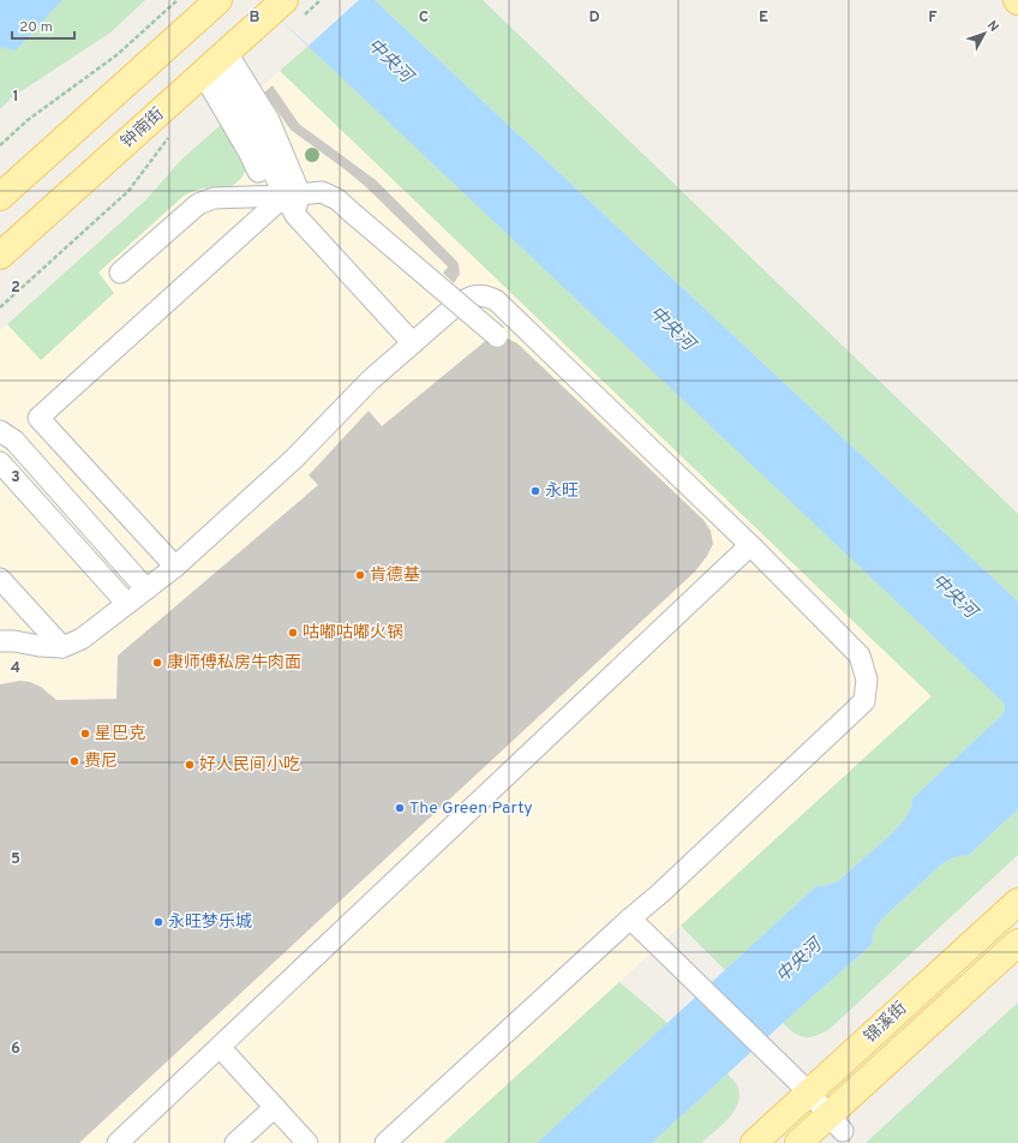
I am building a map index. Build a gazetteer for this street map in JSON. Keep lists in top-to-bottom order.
{
  "streets": {
    "main road": ["钟南街", "锦溪街"]
  },
  "water": ["中央河"],
  "places": [
    "永旺",
    "肯德基",
    "咕嘟咕嘟火锅",
    "康师傅私房牛肉面",
    "星巴克",
    "费尼",
    "好人民间小吃",
    "The Green Party",
    "永旺梦乐城"
  ],
  "scale_bar": "20 m",
  "north": "top right",
  "grid": {
    "columns": [
      "B",
      "C",
      "D",
      "E",
      "F"
    ],
    "rows": [
      "1",
      "2",
      "3",
      "4",
      "5",
      "6"
    ]
  }
}
